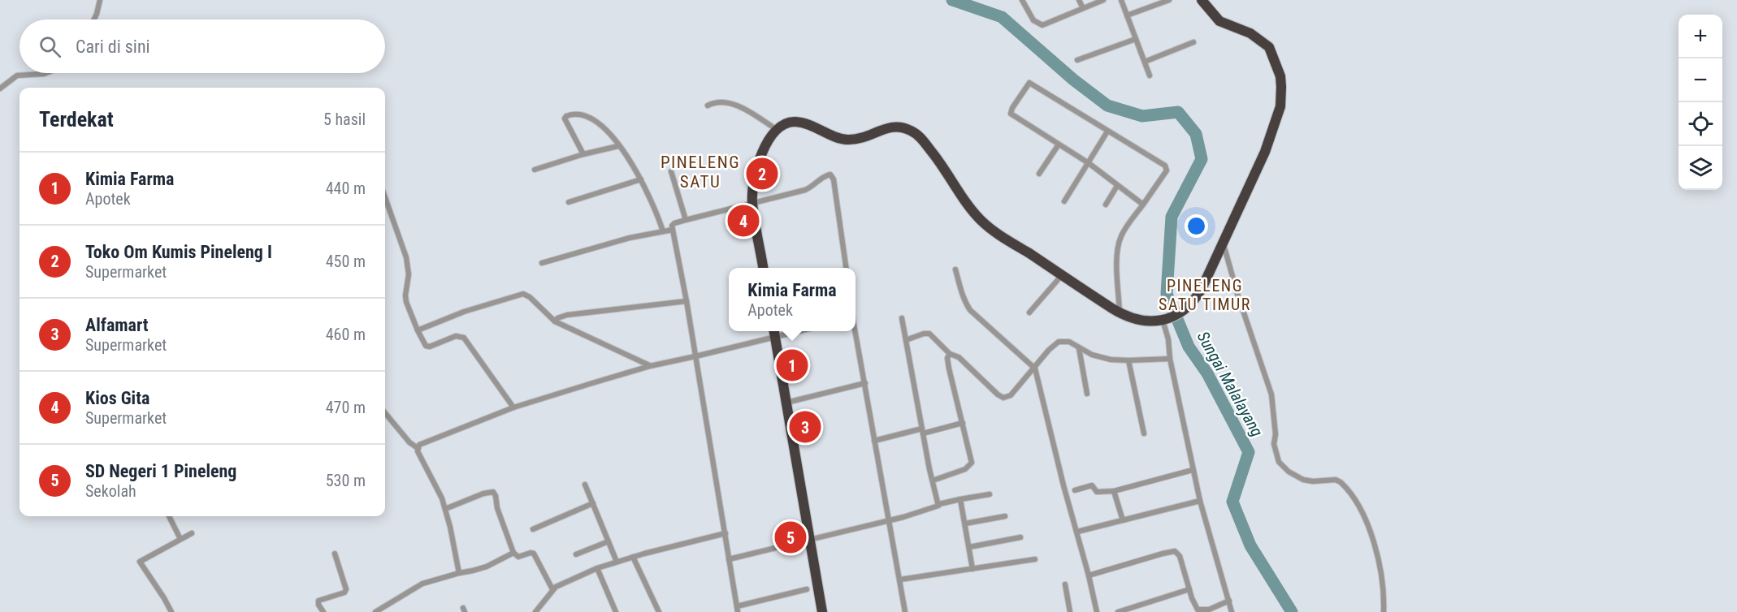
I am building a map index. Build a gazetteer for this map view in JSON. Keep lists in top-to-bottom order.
{
  "districts": ["PINELENG SATU", "PINELENG SATU TIMUR"],
  "water": ["Sungai Malalayang"],
  "page": {
    "map_buttons": ["+", "−"],
    "search": "Cari di sini",
    "heading": ["Terdekat", "5 hasil"],
    "list": [
      {
        "mark": "1",
        "name": "Kimia Farma",
        "note": "Apotek",
        "value": "440 m"
      },
      {
        "mark": "2",
        "name": "Toko Om Kumis Pineleng I",
        "note": "Supermarket",
        "value": "450 m"
      },
      {
        "mark": "3",
        "name": "Alfamart",
        "note": "Supermarket",
        "value": "460 m"
      },
      {
        "mark": "4",
        "name": "Kios Gita",
        "note": "Supermarket",
        "value": "470 m"
      },
      {
        "mark": "5",
        "name": "SD Negeri 1 Pineleng",
        "note": "Sekolah",
        "value": "530 m"
      }
    ],
    "pins": [
      "2",
      "4",
      "1",
      "3",
      "5"
    ],
    "popup": ["Kimia Farma", "Apotek"]
  }
}
